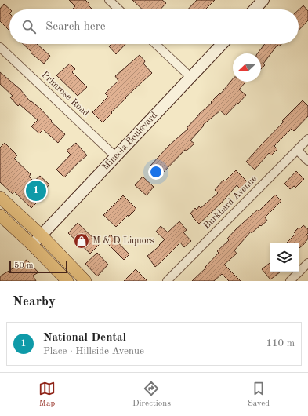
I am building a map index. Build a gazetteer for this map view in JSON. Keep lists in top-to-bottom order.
{
  "streets": {
    "main road": ["Mineola Boulevard"],
    "street": ["Primrose Road", "Burkhard Avenue"]
  },
  "crossings": [
    ["Primrose Road", "Mineola Boulevard"]
  ],
  "places": {
    "shop": ["M & D Liquors"]
  },
  "scale_bar": "50 m",
  "north": "bottom left",
  "page": {
    "search": "Search here",
    "pins": "1",
    "scale": "50 m",
    "heading": "Nearby",
    "list": [
      {
        "mark": "1",
        "name": "National Dental",
        "note": "Place · Hillside Avenue",
        "value": "110 m"
      }
    ],
    "nav": ["Map", "Directions", "Saved"]
  }
}
